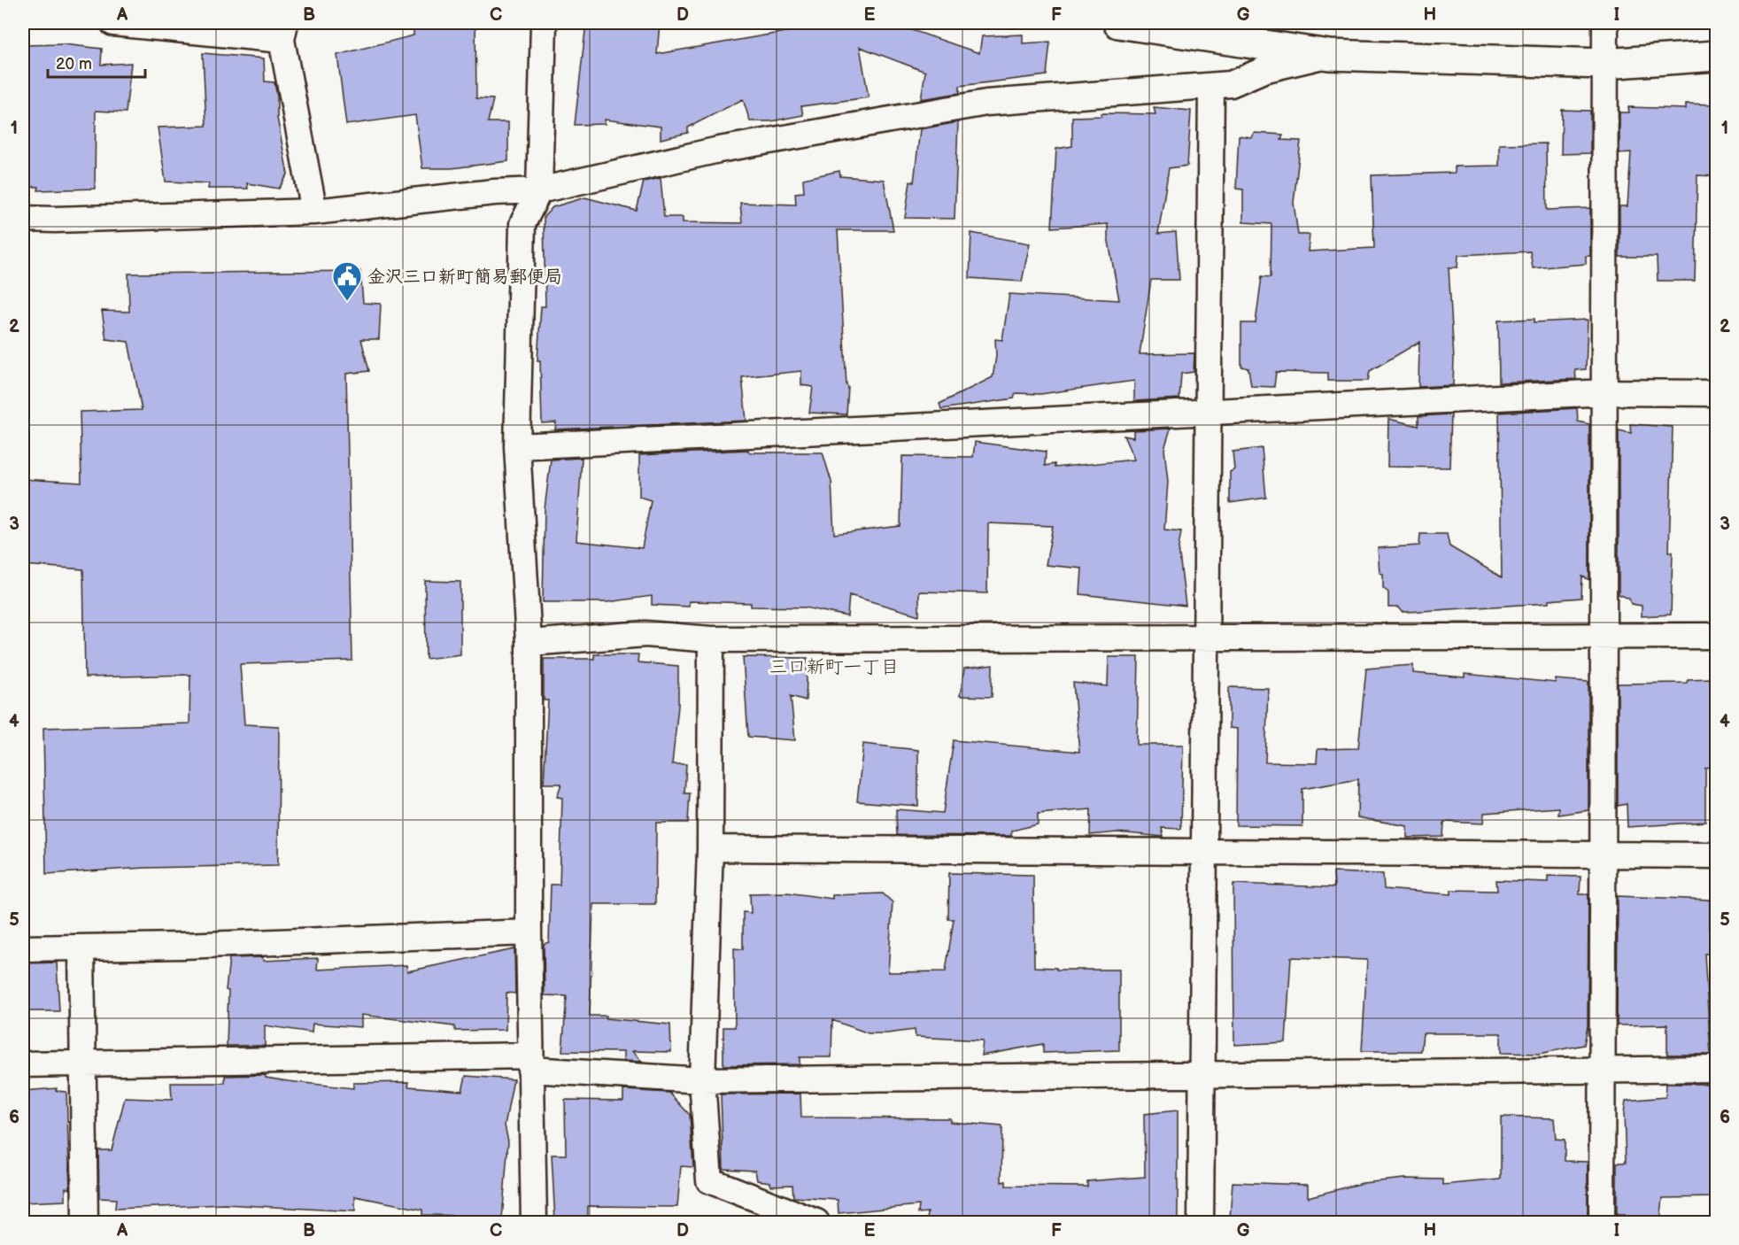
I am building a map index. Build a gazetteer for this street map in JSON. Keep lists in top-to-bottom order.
{
  "districts": ["三口新町一丁目"],
  "places": {
    "public building": ["金沢三口新町簡易郵便局"]
  },
  "scale_bar": "20 m",
  "grid": {
    "columns": [
      "A",
      "B",
      "C",
      "D",
      "E",
      "F",
      "G",
      "H",
      "I"
    ],
    "rows": [
      "1",
      "2",
      "3",
      "4",
      "5",
      "6"
    ]
  }
}
